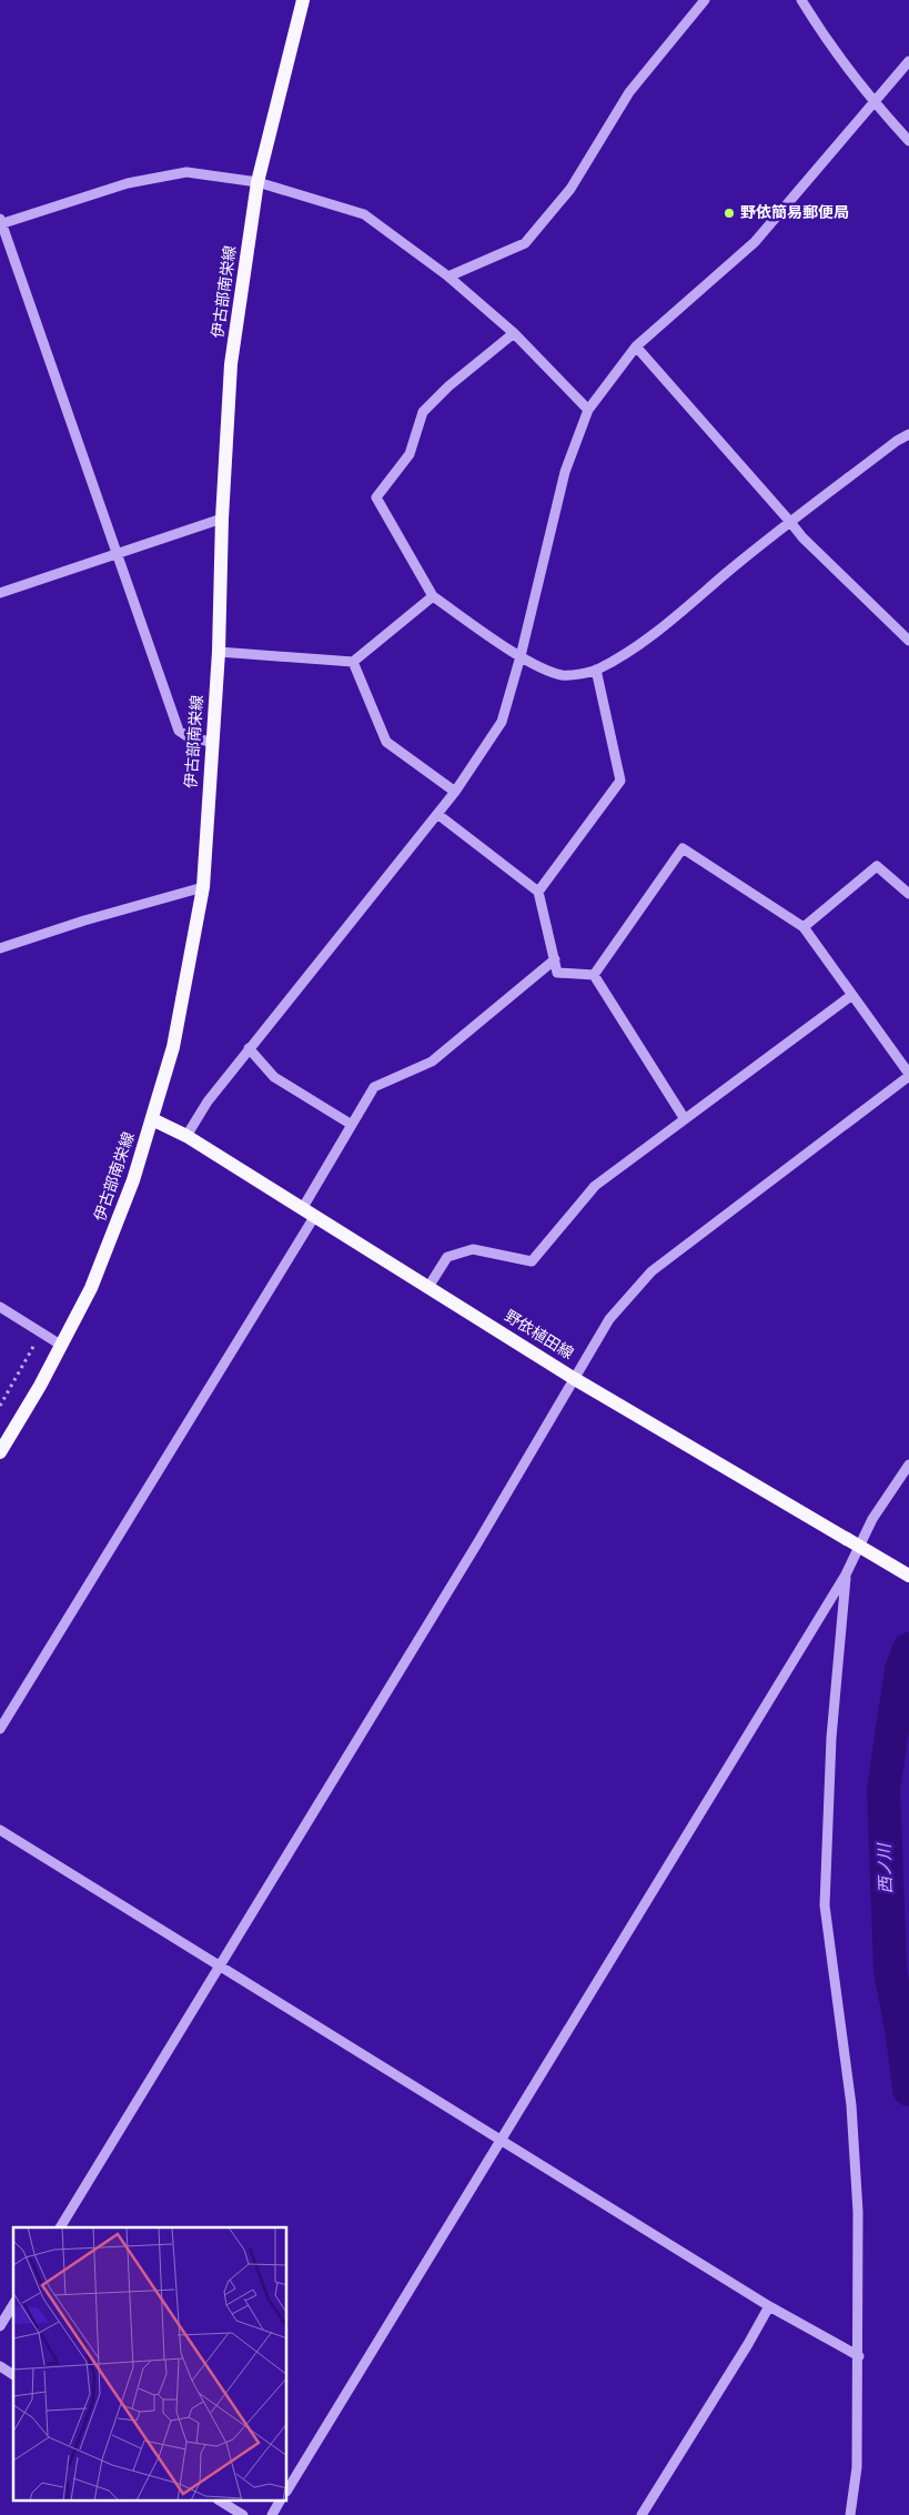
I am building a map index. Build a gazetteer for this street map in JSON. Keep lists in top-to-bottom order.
{
  "streets": {
    "main road": ["伊古部南栄線", "野依植田線"]
  },
  "crossings": [
    ["伊古部南栄線", "野依植田線"]
  ],
  "water": ["西ノ川"],
  "places": ["野依簡易郵便局"]
}
